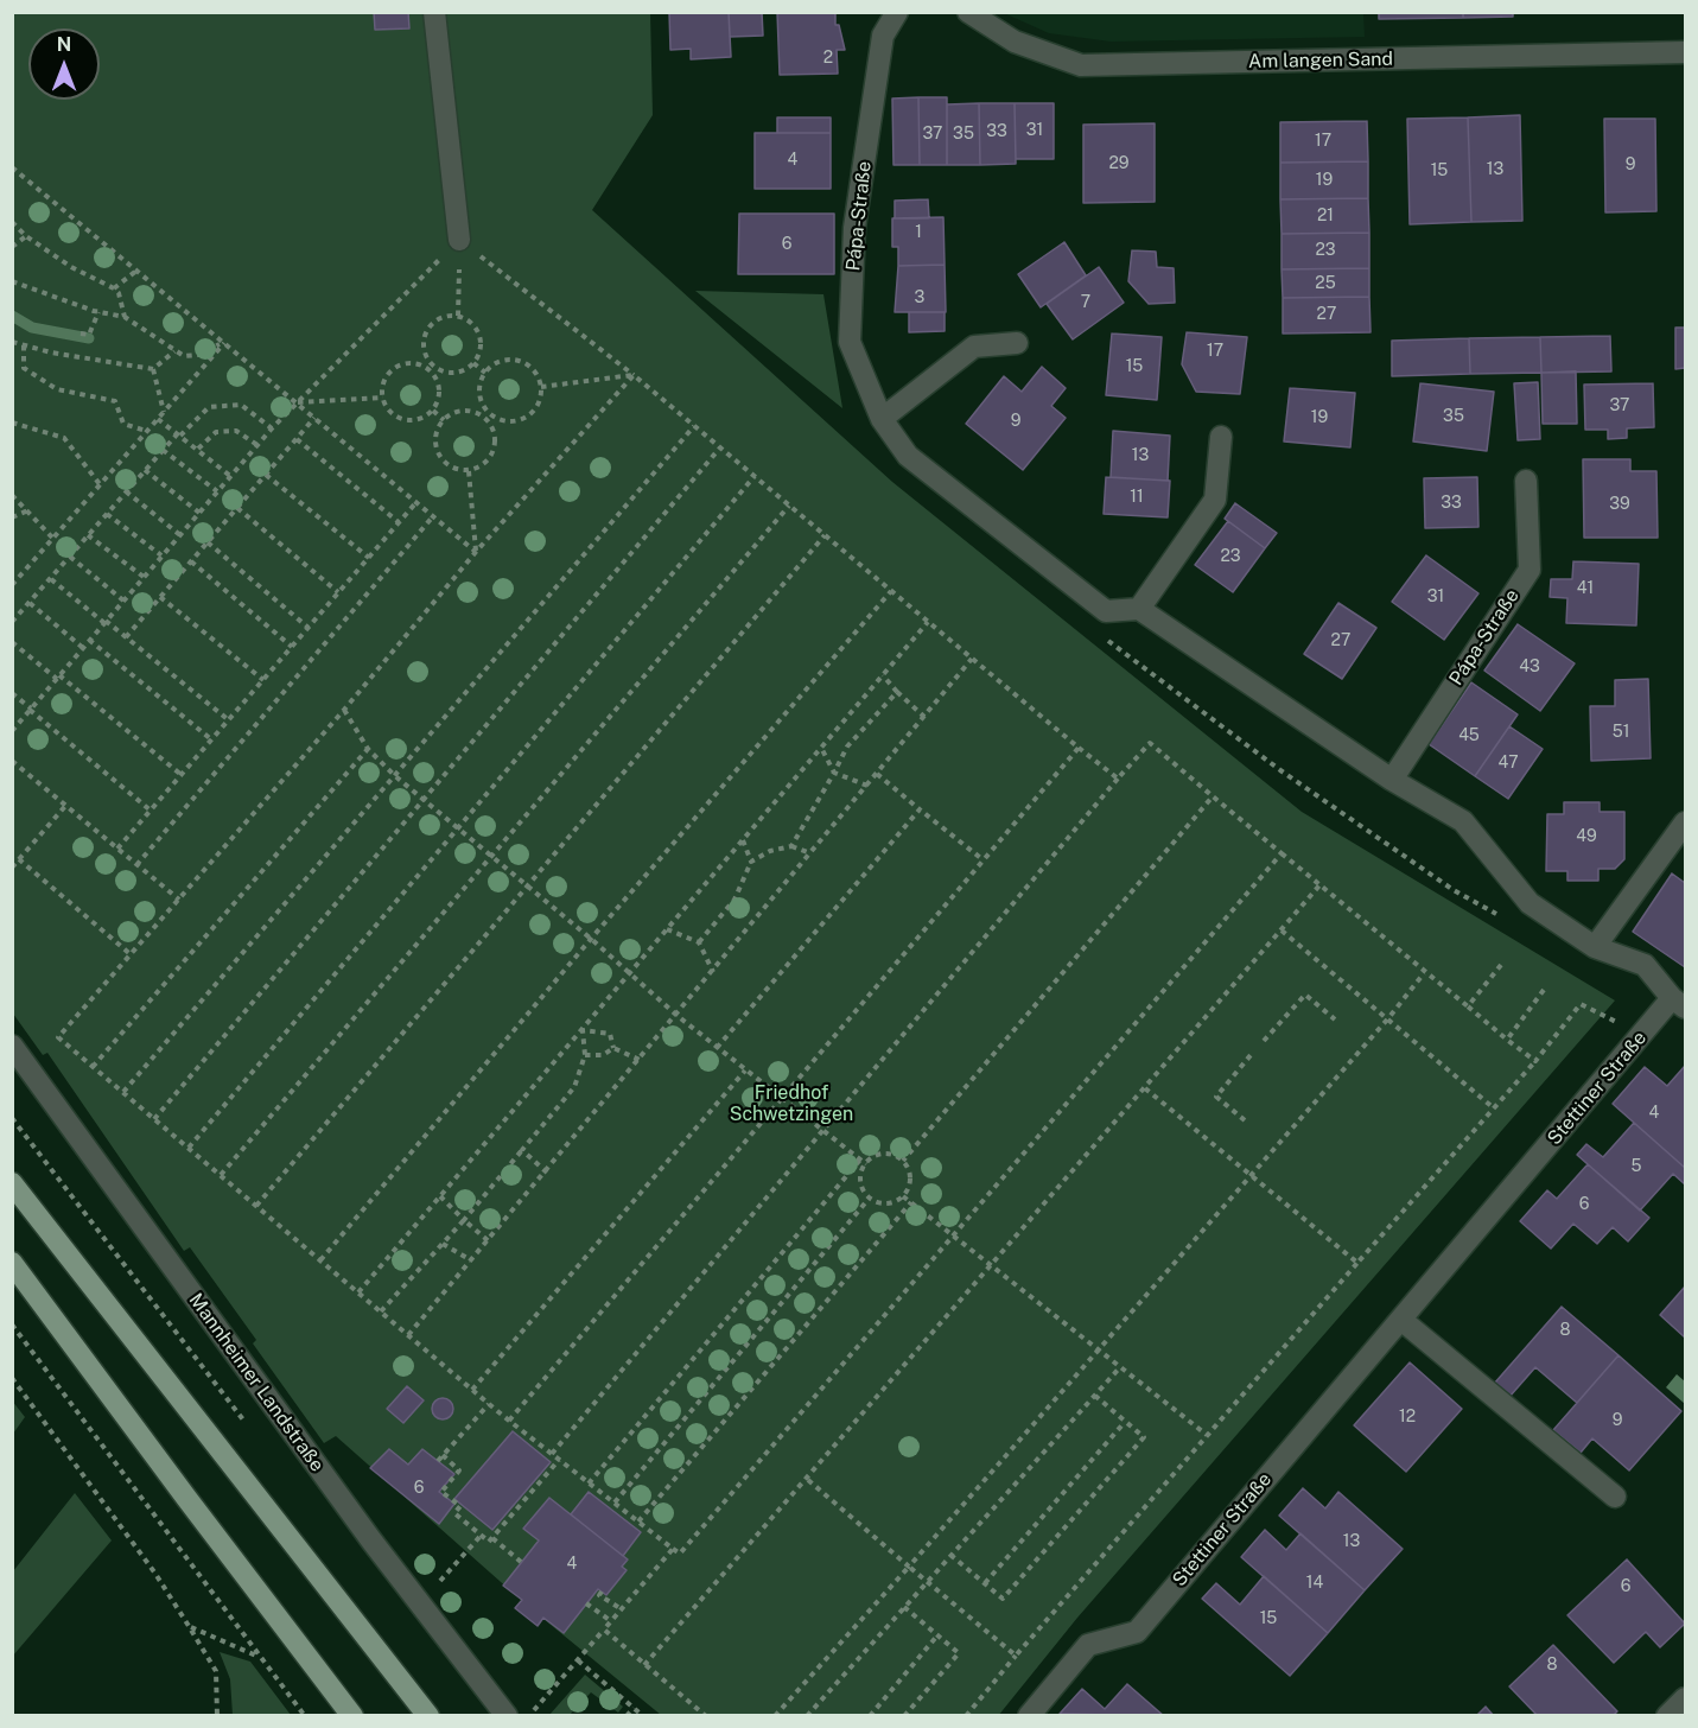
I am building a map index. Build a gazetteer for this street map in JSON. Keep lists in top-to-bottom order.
{
  "streets": {
    "street": [
      "Am langen Sand",
      "Pápa-Straße",
      "Stettiner Straße",
      "Mannheimer Landstraße"
    ]
  },
  "parks": ["Friedhof Schwetzingen"],
  "house_numbers": [
    "2",
    "31",
    "33",
    "37",
    "35",
    "17",
    "4",
    "29",
    "9",
    "13",
    "15",
    "19",
    "21",
    "1",
    "6",
    "23",
    "25",
    "3",
    "7",
    "27",
    "17",
    "15",
    "37",
    "35",
    "19",
    "9",
    "13",
    "11",
    "33",
    "39",
    "23",
    "41",
    "31",
    "27",
    "43",
    "51",
    "45",
    "47",
    "49",
    "4",
    "5",
    "6",
    "8",
    "12",
    "9",
    "6",
    "13",
    "4",
    "14",
    "6",
    "15",
    "8"
  ],
  "north": "top"
}
